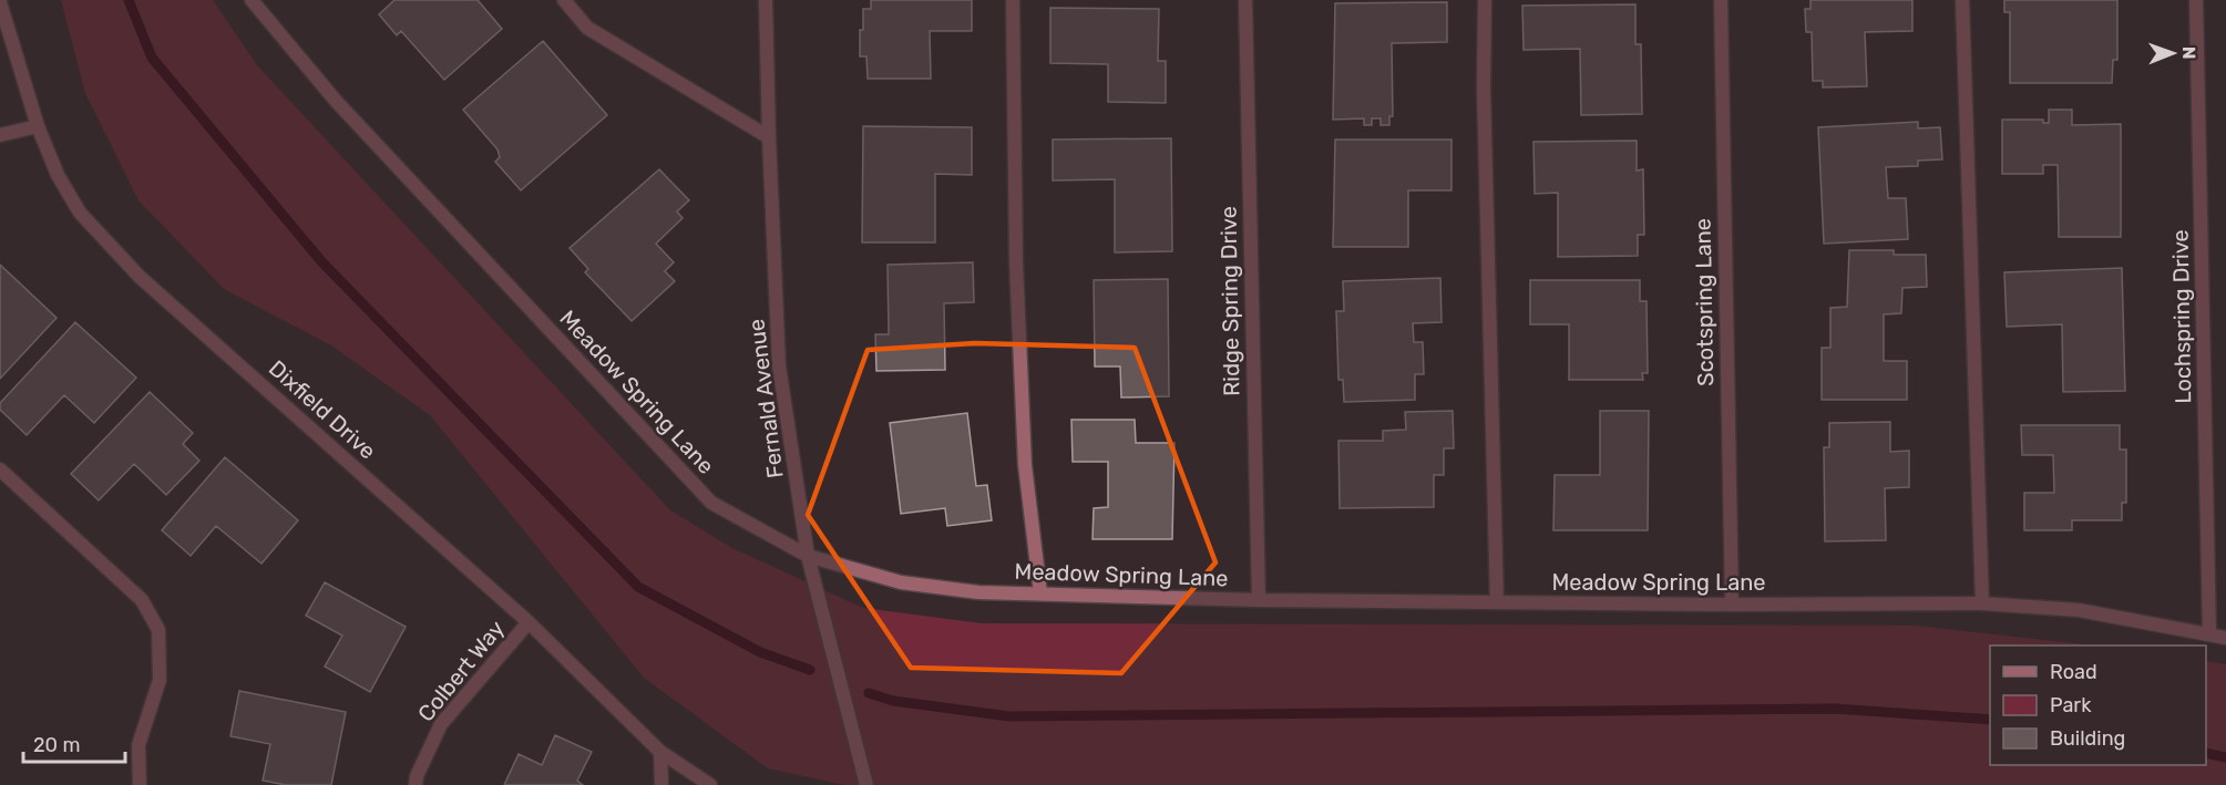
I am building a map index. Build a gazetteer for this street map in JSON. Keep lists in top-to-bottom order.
{
  "streets": {
    "street": [
      "Ridge Spring Drive",
      "Scotspring Lane",
      "Lochspring Drive",
      "Meadow Spring Lane",
      "Fernald Avenue",
      "Dixfield Drive",
      "Colbert Way"
    ]
  },
  "crossings": [
    ["Ridge Spring Drive", "Meadow Spring Lane"],
    ["Scotspring Lane", "Meadow Spring Lane"],
    ["Lochspring Drive", "Meadow Spring Lane"],
    ["Meadow Spring Lane", "Fernald Avenue"],
    ["Dixfield Drive", "Colbert Way"]
  ],
  "legend": ["Road", "Park", "Building"],
  "scale_bar": "20 m",
  "north": "right"
}
